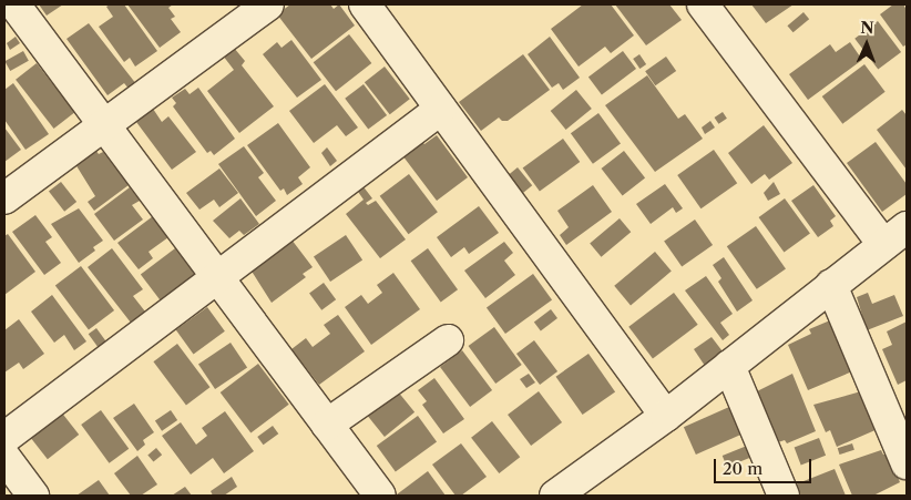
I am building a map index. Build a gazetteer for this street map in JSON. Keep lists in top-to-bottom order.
{
  "scale_bar": "20 m",
  "north": "top"
}
